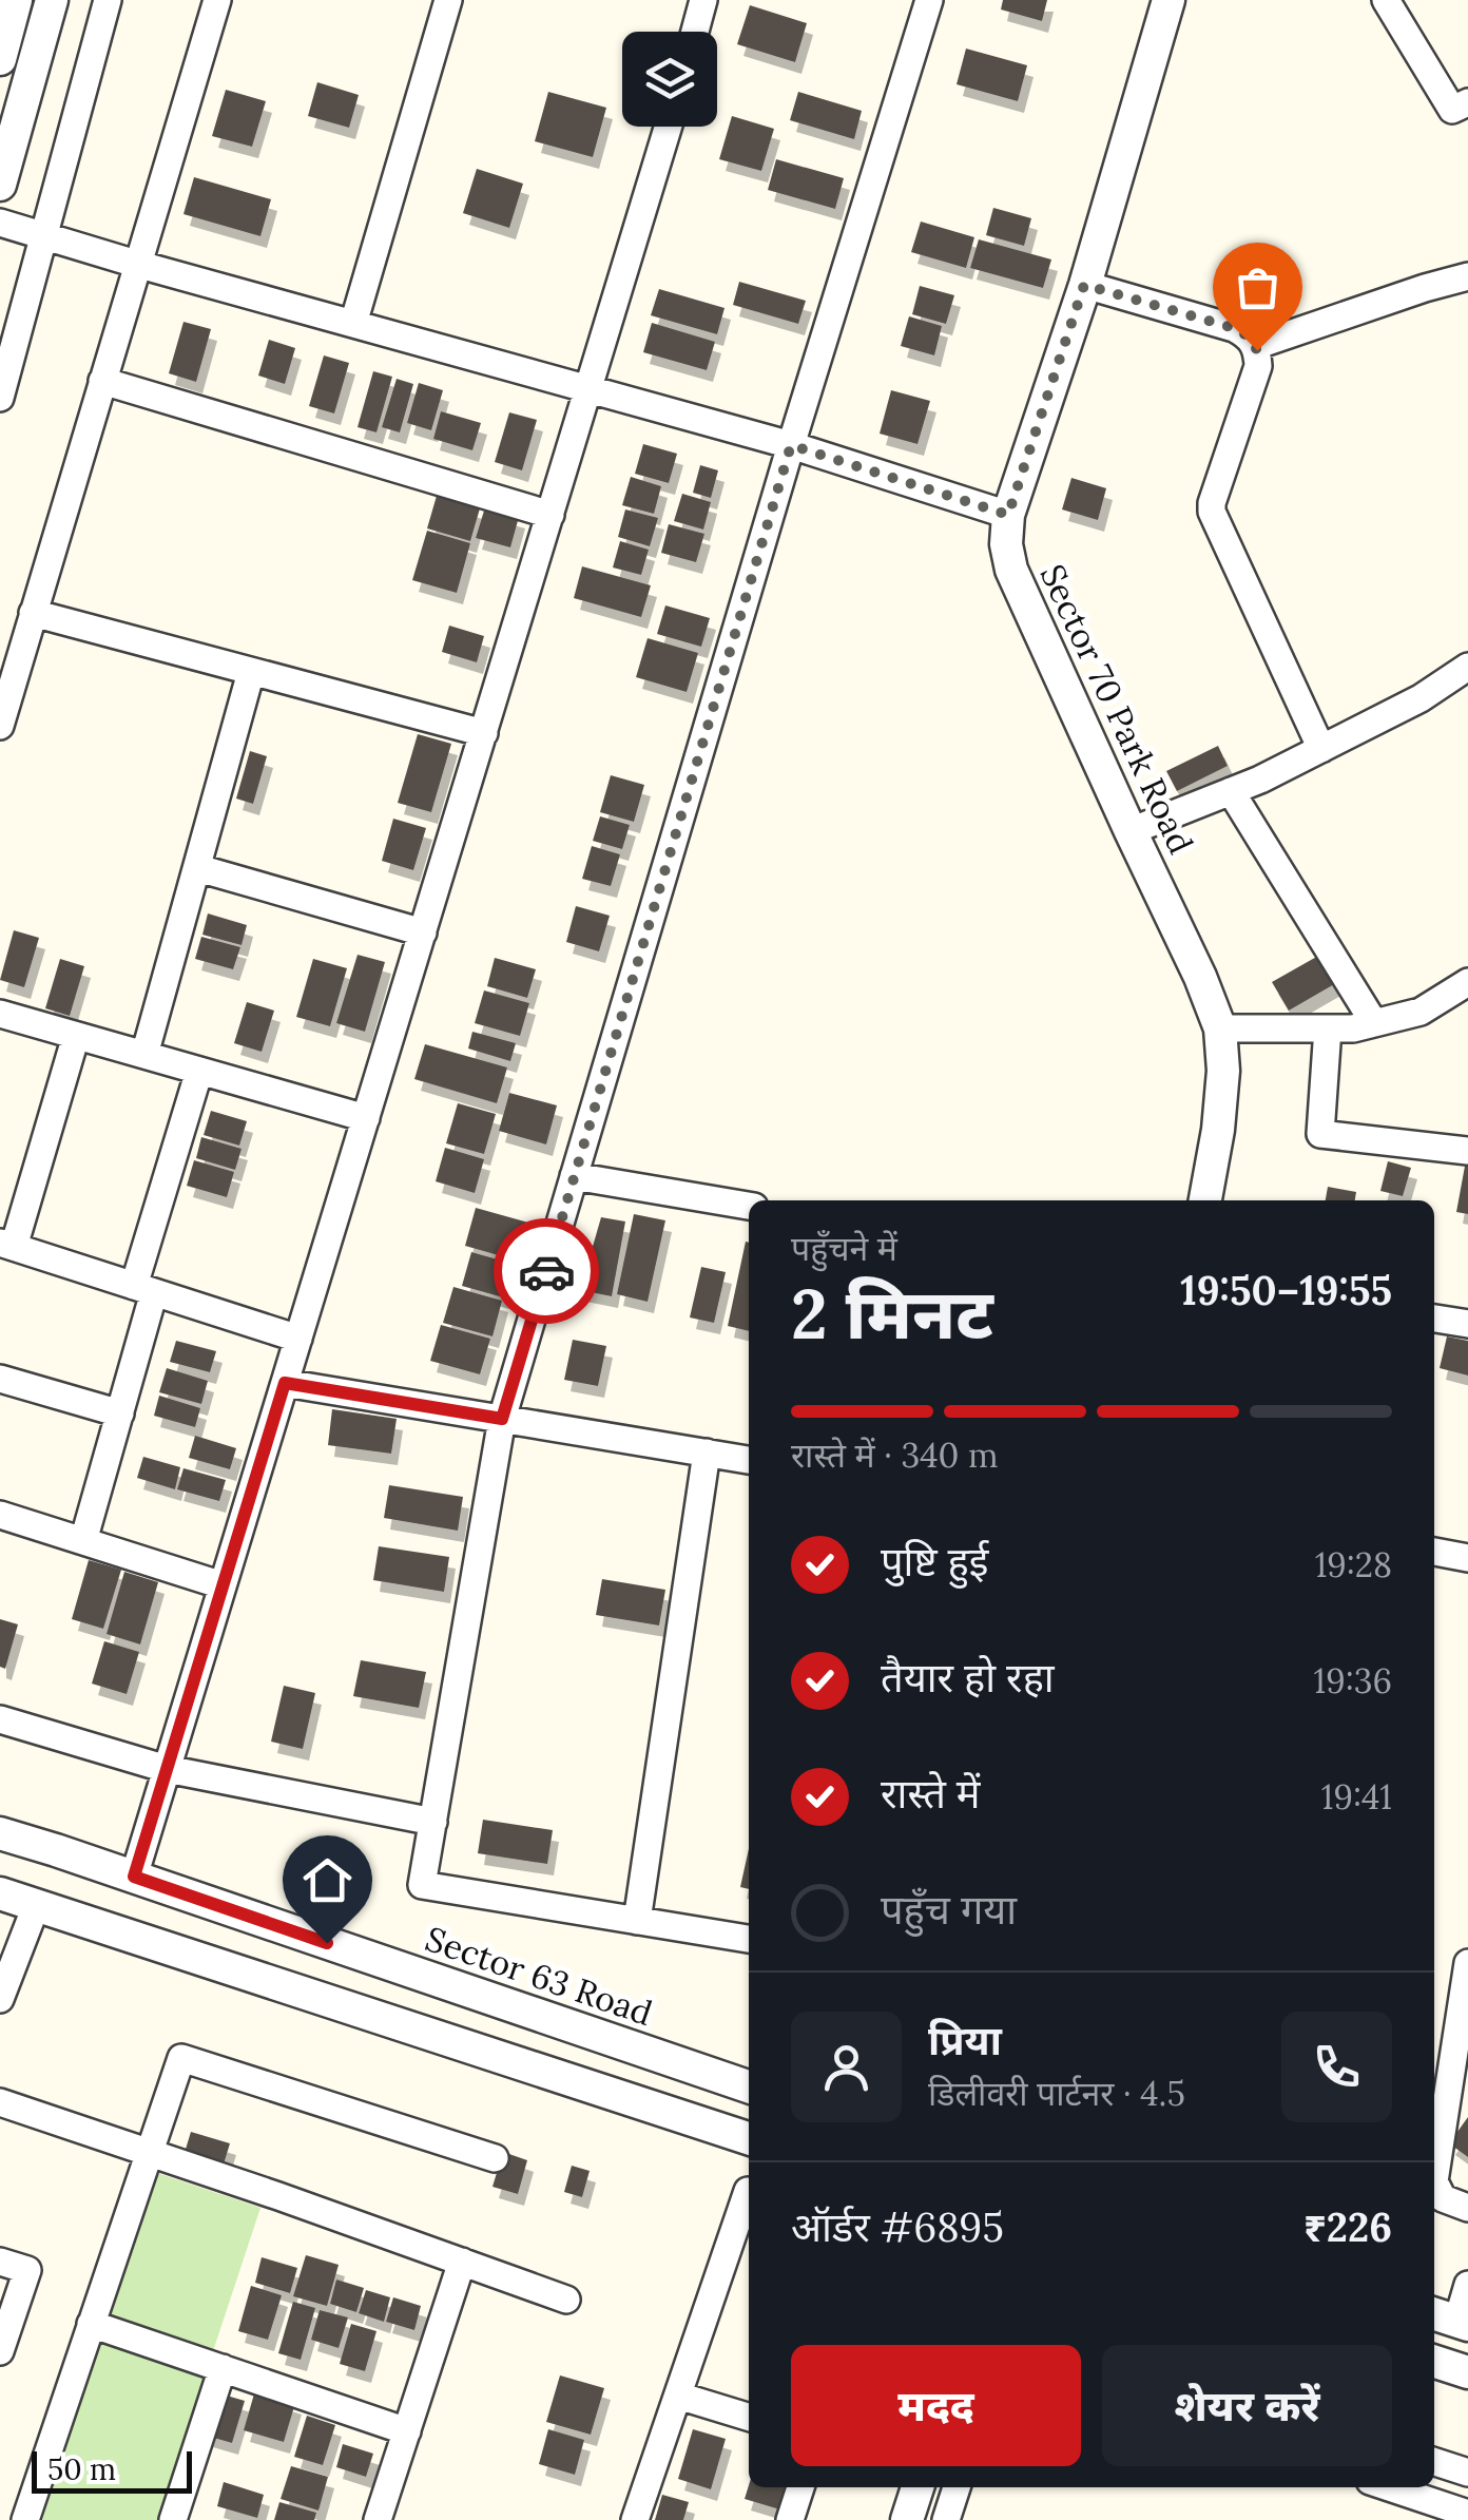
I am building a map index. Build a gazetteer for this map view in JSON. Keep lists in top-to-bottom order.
{
  "streets": {
    "street": ["Sector 70 Park Road", "Sector 63 Road"]
  },
  "scale_bar": "50 m",
  "page": {
    "heading": ["2 मिनट", "पहुँचने में", "19:50–19:55"],
    "panel": [
      "प्रिया",
      "डिलीवरी पार्टनर · 4.5",
      "ऑर्डर #6895",
      "₹226"
    ],
    "bar": "रास्ते में · 340 m",
    "list": [
      ["पुष्टि हुई", "19:28"],
      ["तैयार हो रहा", "19:36"],
      ["रास्ते में", "19:41"],
      "पहुँच गया"
    ],
    "buttons": ["मदद", "शेयर करें"],
    "scale": "50 m"
  }
}
